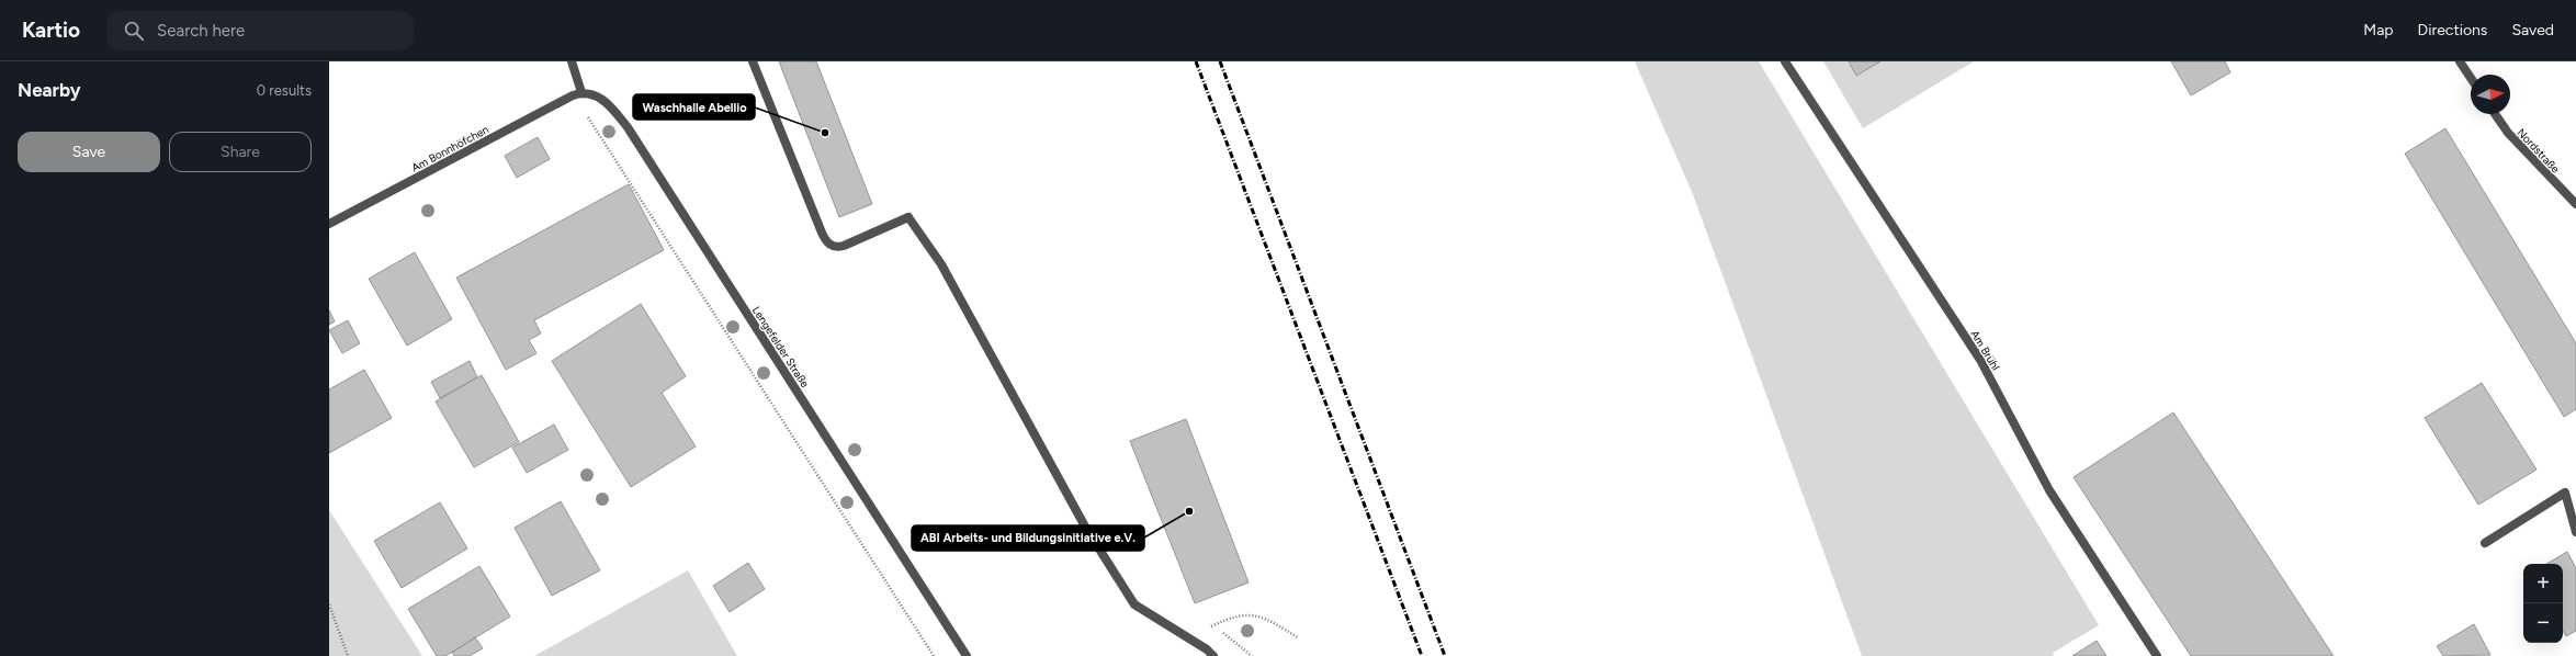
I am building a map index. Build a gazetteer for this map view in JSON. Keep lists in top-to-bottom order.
{
  "streets": {
    "street": [
      "Am Bonnhöfchen",
      "Nordstraße",
      "Lengefelder Straße",
      "Am Brühl"
    ]
  },
  "crossings": [
    ["Am Bonnhöfchen", "Lengefelder Straße"]
  ],
  "places": ["Waschhalle Abellio", "ABI Arbeits- und Bildungsinitiative e.V."],
  "north": "right",
  "page": {
    "header": "Kartio",
    "search": "Search here",
    "nav": ["Map", "Directions", "Saved"],
    "heading": ["Nearby", "0 results"],
    "buttons": ["Save", "Share"],
    "map_buttons": ["+", "−"]
  }
}
